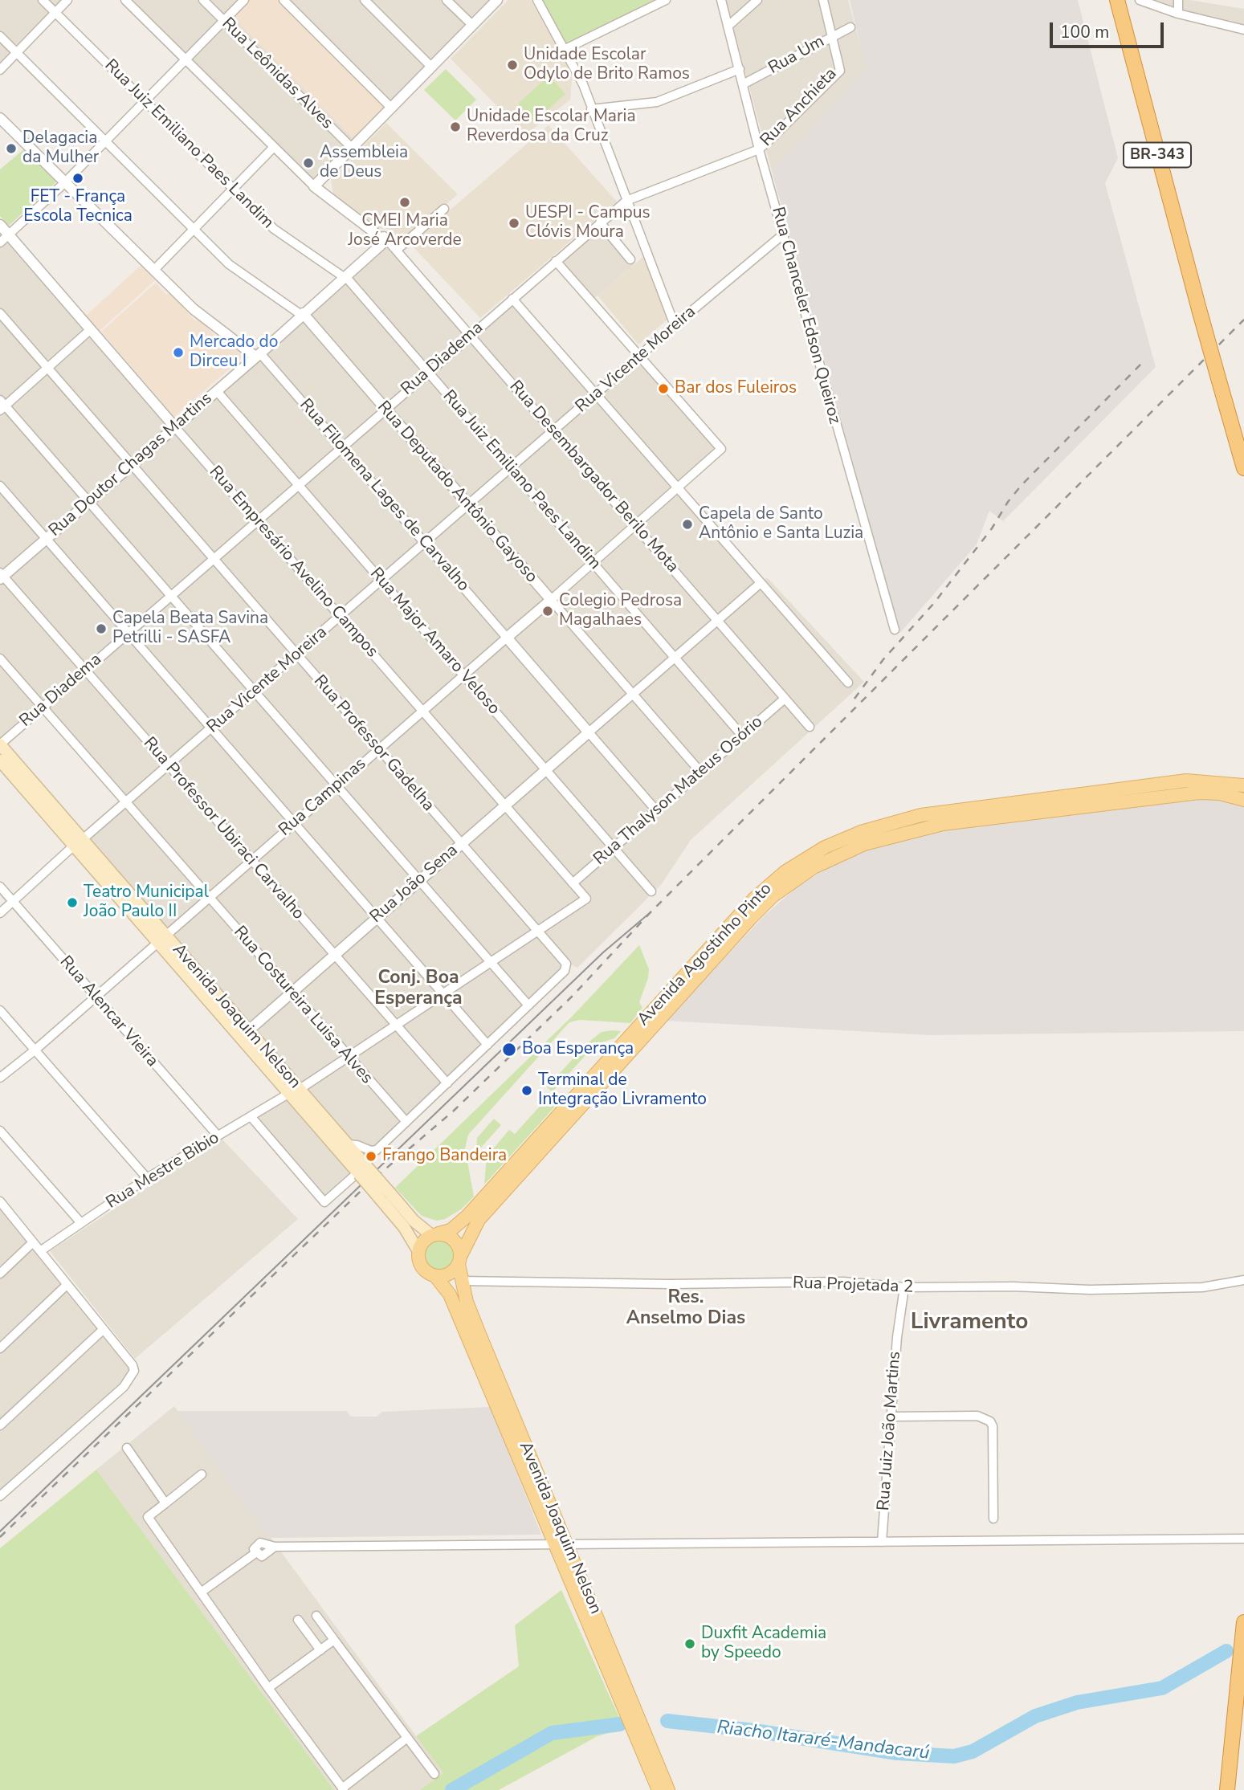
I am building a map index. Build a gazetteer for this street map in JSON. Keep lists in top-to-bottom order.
{
  "streets": {
    "highway": ["BR-343"],
    "main road": ["Avenida Agostinho Pinto", "Avenida Joaquim Nelson"],
    "street": [
      "Rua Um",
      "Rua Leônidas Alves",
      "Rua Anchieta",
      "Rua Juiz Emiliano Paes Landim",
      "Rua Chanceler Edson Queiroz",
      "Rua Diadema",
      "Rua Vicente Moreira",
      "Rua Doutor Chagas Martins",
      "Rua Desembargador Berilo Mota",
      "Rua Deputado Antônio Gayoso",
      "Rua Filomena Lages de Carvalho",
      "Rua Empresário Avelino Campos",
      "Rua Major Amaro Veloso",
      "Rua Professor Gadelha",
      "Rua Thalyson Mateus Osório",
      "Rua Campinas",
      "Rua Professor Ubiraci Carvalho",
      "Rua João Sena",
      "Rua Costureira Luisa Alves",
      "Rua Alencar Vieira",
      "Rua Mestre Bibio",
      "Rua Projetada 2",
      "Rua Juiz João Martins"
    ]
  },
  "crossings": [
    ["Rua Um", "Rua Anchieta"],
    ["Rua Um", "Rua Chanceler Edson Queiroz"],
    ["Rua Anchieta", "Rua Chanceler Edson Queiroz"],
    ["Rua Anchieta", "Rua Diadema"],
    ["Rua Juiz Emiliano Paes Landim", "Rua Diadema"],
    ["Rua Juiz Emiliano Paes Landim", "Rua Vicente Moreira"],
    ["Rua Juiz Emiliano Paes Landim", "Rua Doutor Chagas Martins"],
    ["Rua Juiz Emiliano Paes Landim", "Rua Thalyson Mateus Osório"],
    ["Rua Chanceler Edson Queiroz", "Rua Diadema"],
    ["Rua Chanceler Edson Queiroz", "Rua Vicente Moreira"],
    ["Rua Diadema", "Rua Desembargador Berilo Mota"],
    ["Rua Diadema", "Rua Deputado Antônio Gayoso"],
    ["Rua Diadema", "Rua Filomena Lages de Carvalho"],
    ["Rua Diadema", "Rua Empresário Avelino Campos"],
    ["Rua Diadema", "Rua Major Amaro Veloso"],
    ["Rua Diadema", "Rua Professor Gadelha"],
    ["Rua Diadema", "Rua Professor Ubiraci Carvalho"],
    ["Rua Diadema", "Rua Costureira Luisa Alves"],
    ["Rua Diadema", "Avenida Joaquim Nelson"],
    ["Rua Vicente Moreira", "Rua Desembargador Berilo Mota"],
    ["Rua Vicente Moreira", "Rua Deputado Antônio Gayoso"],
    ["Rua Vicente Moreira", "Rua Filomena Lages de Carvalho"],
    ["Rua Vicente Moreira", "Rua Empresário Avelino Campos"],
    ["Rua Vicente Moreira", "Rua Major Amaro Veloso"],
    ["Rua Vicente Moreira", "Rua Professor Gadelha"],
    ["Rua Vicente Moreira", "Rua Professor Ubiraci Carvalho"],
    ["Rua Vicente Moreira", "Rua Costureira Luisa Alves"],
    ["Rua Vicente Moreira", "Rua Alencar Vieira"],
    ["Rua Vicente Moreira", "Avenida Joaquim Nelson"],
    ["Rua Doutor Chagas Martins", "Rua Desembargador Berilo Mota"],
    ["Rua Doutor Chagas Martins", "Rua Deputado Antônio Gayoso"],
    ["Rua Doutor Chagas Martins", "Rua Filomena Lages de Carvalho"],
    ["Rua Doutor Chagas Martins", "Rua Empresário Avelino Campos"],
    ["Rua Doutor Chagas Martins", "Rua Major Amaro Veloso"],
    ["Rua Doutor Chagas Martins", "Rua Professor Gadelha"],
    ["Rua Doutor Chagas Martins", "Rua Professor Ubiraci Carvalho"],
    ["Rua Desembargador Berilo Mota", "Rua Thalyson Mateus Osório"],
    ["Rua Deputado Antônio Gayoso", "Rua Thalyson Mateus Osório"],
    ["Rua Filomena Lages de Carvalho", "Rua Campinas"],
    ["Rua Empresário Avelino Campos", "Rua Thalyson Mateus Osório"],
    ["Rua Empresário Avelino Campos", "Rua Campinas"],
    ["Rua Empresário Avelino Campos", "Rua João Sena"],
    ["Rua Empresário Avelino Campos", "Rua Mestre Bibio"],
    ["Rua Major Amaro Veloso", "Rua Thalyson Mateus Osório"],
    ["Rua Major Amaro Veloso", "Rua Campinas"],
    ["Rua Major Amaro Veloso", "Rua João Sena"],
    ["Rua Professor Gadelha", "Rua Campinas"],
    ["Rua Professor Gadelha", "Rua João Sena"],
    ["Rua Professor Gadelha", "Rua Mestre Bibio"],
    ["Rua Campinas", "Rua Professor Ubiraci Carvalho"],
    ["Rua Campinas", "Rua Costureira Luisa Alves"],
    ["Rua Campinas", "Rua Alencar Vieira"],
    ["Rua Campinas", "Avenida Joaquim Nelson"],
    ["Rua Professor Ubiraci Carvalho", "Rua João Sena"],
    ["Rua Professor Ubiraci Carvalho", "Rua Mestre Bibio"],
    ["Rua João Sena", "Rua Costureira Luisa Alves"],
    ["Rua João Sena", "Avenida Joaquim Nelson"],
    ["Avenida Agostinho Pinto", "Avenida Joaquim Nelson"],
    ["Rua Costureira Luisa Alves", "Rua Mestre Bibio"],
    ["Rua Alencar Vieira", "Rua Mestre Bibio"],
    ["Avenida Joaquim Nelson", "Rua Mestre Bibio"],
    ["Avenida Joaquim Nelson", "Rua Projetada 2"],
    ["Rua Projetada 2", "Rua Juiz João Martins"]
  ],
  "districts": ["Conj. Boa Esperança", "Res. Anselmo Dias", "Livramento"],
  "water": ["Riacho Itararé-Mandacarú"],
  "places": [
    "Unidade Escolar Odylo de Brito Ramos",
    "Unidade Escolar Maria Reverdosa da Cruz",
    "Delagacia da Mulher",
    "Assembleia de Deus",
    "FET - França Escola Tecnica",
    "CMEI Maria José Arcoverde",
    "UESPI - Campus Clóvis Moura",
    "Mercado do Dirceu I",
    "Bar dos Fuleiros",
    "Capela de Santo Antônio e Santa Luzia",
    "Colegio Pedrosa Magalhaes",
    "Capela Beata Savina Petrilli - SASFA",
    "Teatro Municipal João Paulo II",
    "Boa Esperança",
    "Terminal de Integração Livramento",
    "Frango Bandeira",
    "Duxfit Academia by Speedo"
  ],
  "scale_bar": "100 m"
}
